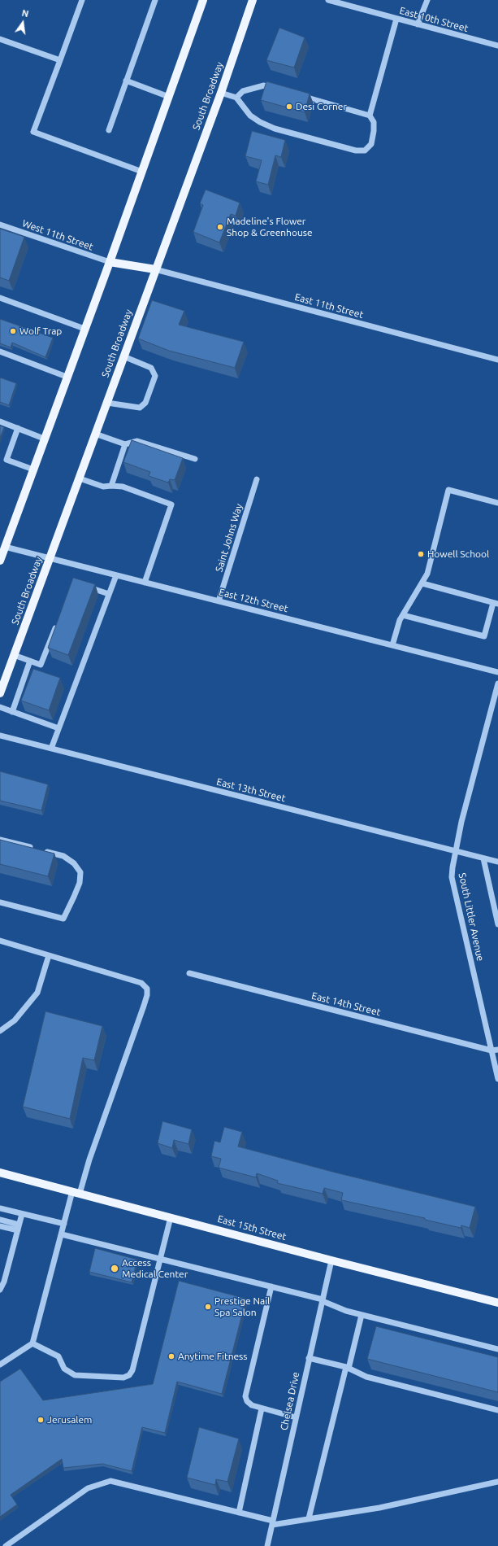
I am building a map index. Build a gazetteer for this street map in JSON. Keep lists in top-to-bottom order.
{
  "streets": {
    "main road": ["South Broadway", "East 15th Street"],
    "street": [
      "East 10th Street",
      "West 11th Street",
      "East 11th Street",
      "Saint Johns Way",
      "East 12th Street",
      "East 13th Street",
      "South Littler Avenue",
      "East 14th Street",
      "Chelsea Drive"
    ]
  },
  "crossings": [
    ["South Broadway", "East 11th Street"],
    ["South Broadway", "East 12th Street"],
    ["Saint Johns Way", "East 12th Street"],
    ["East 13th Street", "South Littler Avenue"],
    ["South Littler Avenue", "East 14th Street"],
    ["East 15th Street", "Chelsea Drive"]
  ],
  "places": [
    "Desi Corner",
    "Madeline's Flower Shop & Greenhouse",
    "Wolf Trap",
    "Howell School",
    "Access Medical Center",
    "Prestige Nail Spa Salon",
    "Anytime Fitness",
    "Jerusalem"
  ],
  "north": "top"
}
